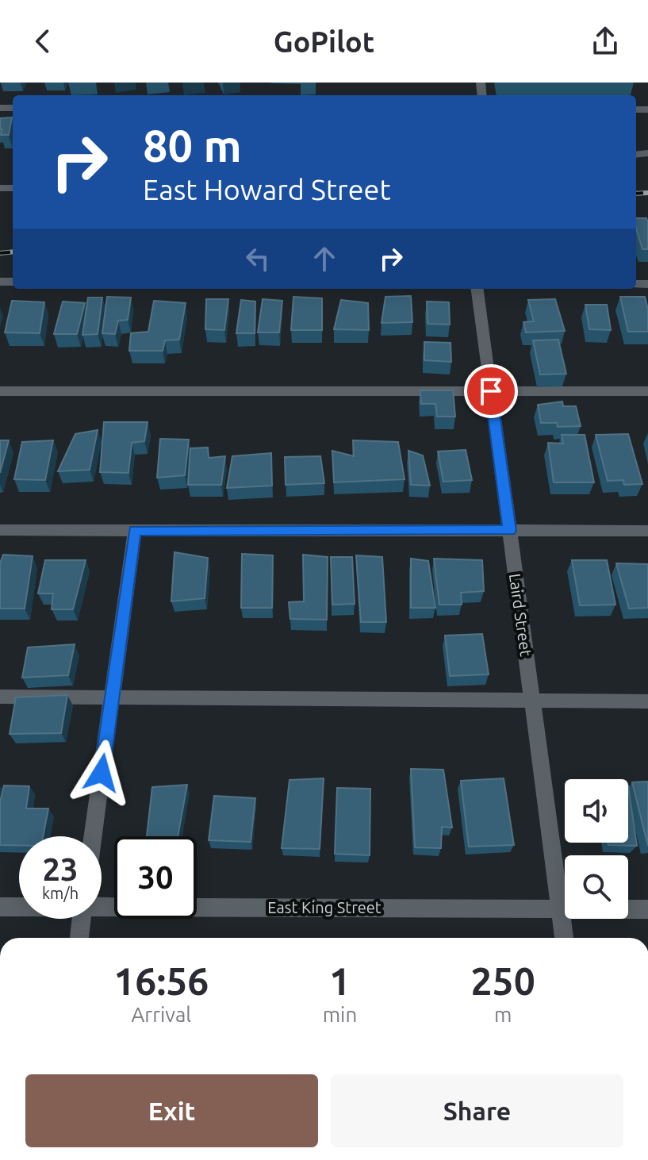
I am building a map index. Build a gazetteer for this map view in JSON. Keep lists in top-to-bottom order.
{
  "streets": {
    "street": ["Laird Street", "East King Street"]
  },
  "crossings": [
    ["Laird Street", "East King Street"]
  ],
  "page": {
    "header": "GoPilot",
    "turn": ["80 m", "East Howard Street"],
    "speed": "23 km/h",
    "limit": "30",
    "eta": [
      "16:56",
      "Arrival",
      "1",
      "min",
      "250",
      "m"
    ],
    "buttons": ["Exit", "Share"]
  }
}
